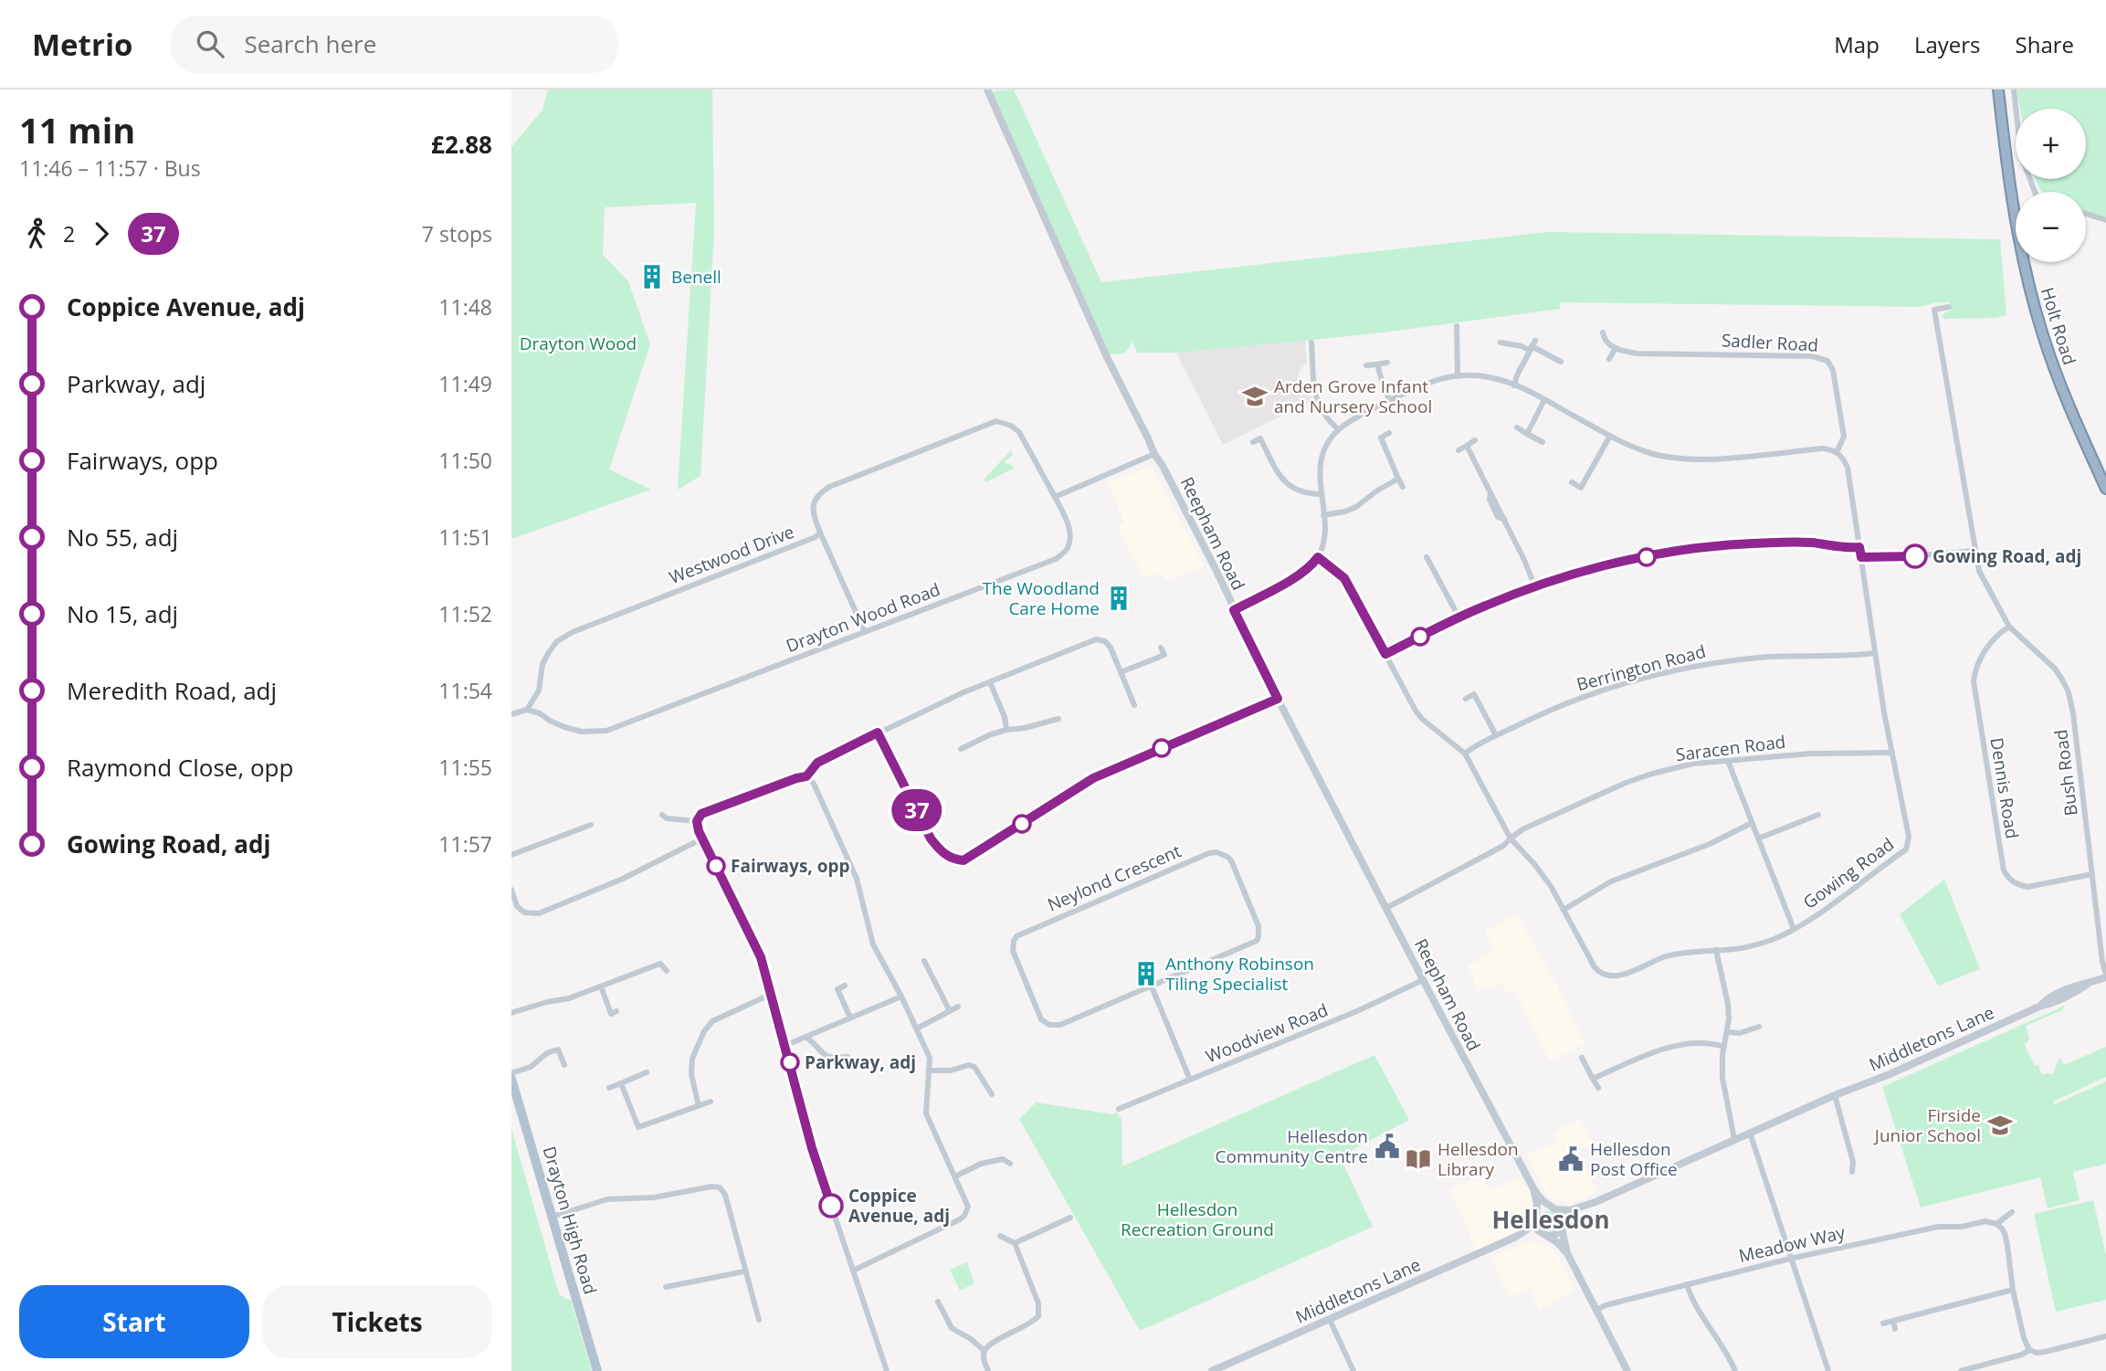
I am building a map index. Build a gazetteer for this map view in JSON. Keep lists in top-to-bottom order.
{
  "streets": {
    "highway": ["Holt Road"],
    "main road": ["Drayton High Road"],
    "street": [
      "Sadler Road",
      "Reepham Road",
      "Westwood Drive",
      "Drayton Wood Road",
      "Berrington Road",
      "Saracen Road",
      "Bush Road",
      "Dennis Road",
      "Gowing Road",
      "Neylond Crescent",
      "Woodview Road",
      "Middletons Lane",
      "Meadow Way"
    ]
  },
  "crossings": [
    ["Sadler Road", "Gowing Road"],
    ["Reepham Road", "Woodview Road"],
    ["Reepham Road", "Middletons Lane"],
    ["Reepham Road", "Meadow Way"],
    ["Westwood Drive", "Drayton Wood Road"],
    ["Berrington Road", "Gowing Road"],
    ["Saracen Road", "Gowing Road"],
    ["Bush Road", "Dennis Road"],
    ["Bush Road", "Middletons Lane"]
  ],
  "districts": ["Hellesdon"],
  "parks": ["Drayton Wood", "Hellesdon Recreation Ground"],
  "places": {
    "building": ["Benell", "The Woodland Care Home", "Anthony Robinson Tiling Specialist"],
    "school or university": ["Arden Grove Infant and Nursery School", "Firside Junior School"],
    "other": [
      "Gowing Road, adj",
      "Fairways, opp",
      "Parkway, adj",
      "Coppice Avenue, adj"
    ],
    "public building": ["Hellesdon Community Centre", "Hellesdon Post Office"],
    "library": ["Hellesdon Library"]
  },
  "lines": ["bus line 37"],
  "page": {
    "header": "Metrio",
    "search": "Search here",
    "nav": ["Map", "Layers", "Share"],
    "heading": ["11 min", "11:46 – 11:57 · Bus", "£2.88"],
    "on_map": "37",
    "map_buttons": ["+", "−"],
    "legs": ["2", "37", "7 stops"],
    "list": [
      {
        "name": "Coppice Avenue, adj",
        "value": "11:48"
      },
      {
        "name": "Parkway, adj",
        "value": "11:49"
      },
      {
        "name": "Fairways, opp",
        "value": "11:50"
      },
      {
        "name": "No 55, adj",
        "value": "11:51"
      },
      {
        "name": "No 15, adj",
        "value": "11:52"
      },
      {
        "name": "Meredith Road, adj",
        "value": "11:54"
      },
      {
        "name": "Raymond Close, opp",
        "value": "11:55"
      },
      {
        "name": "Gowing Road, adj",
        "value": "11:57"
      }
    ],
    "buttons": ["Start", "Tickets"]
  }
}
